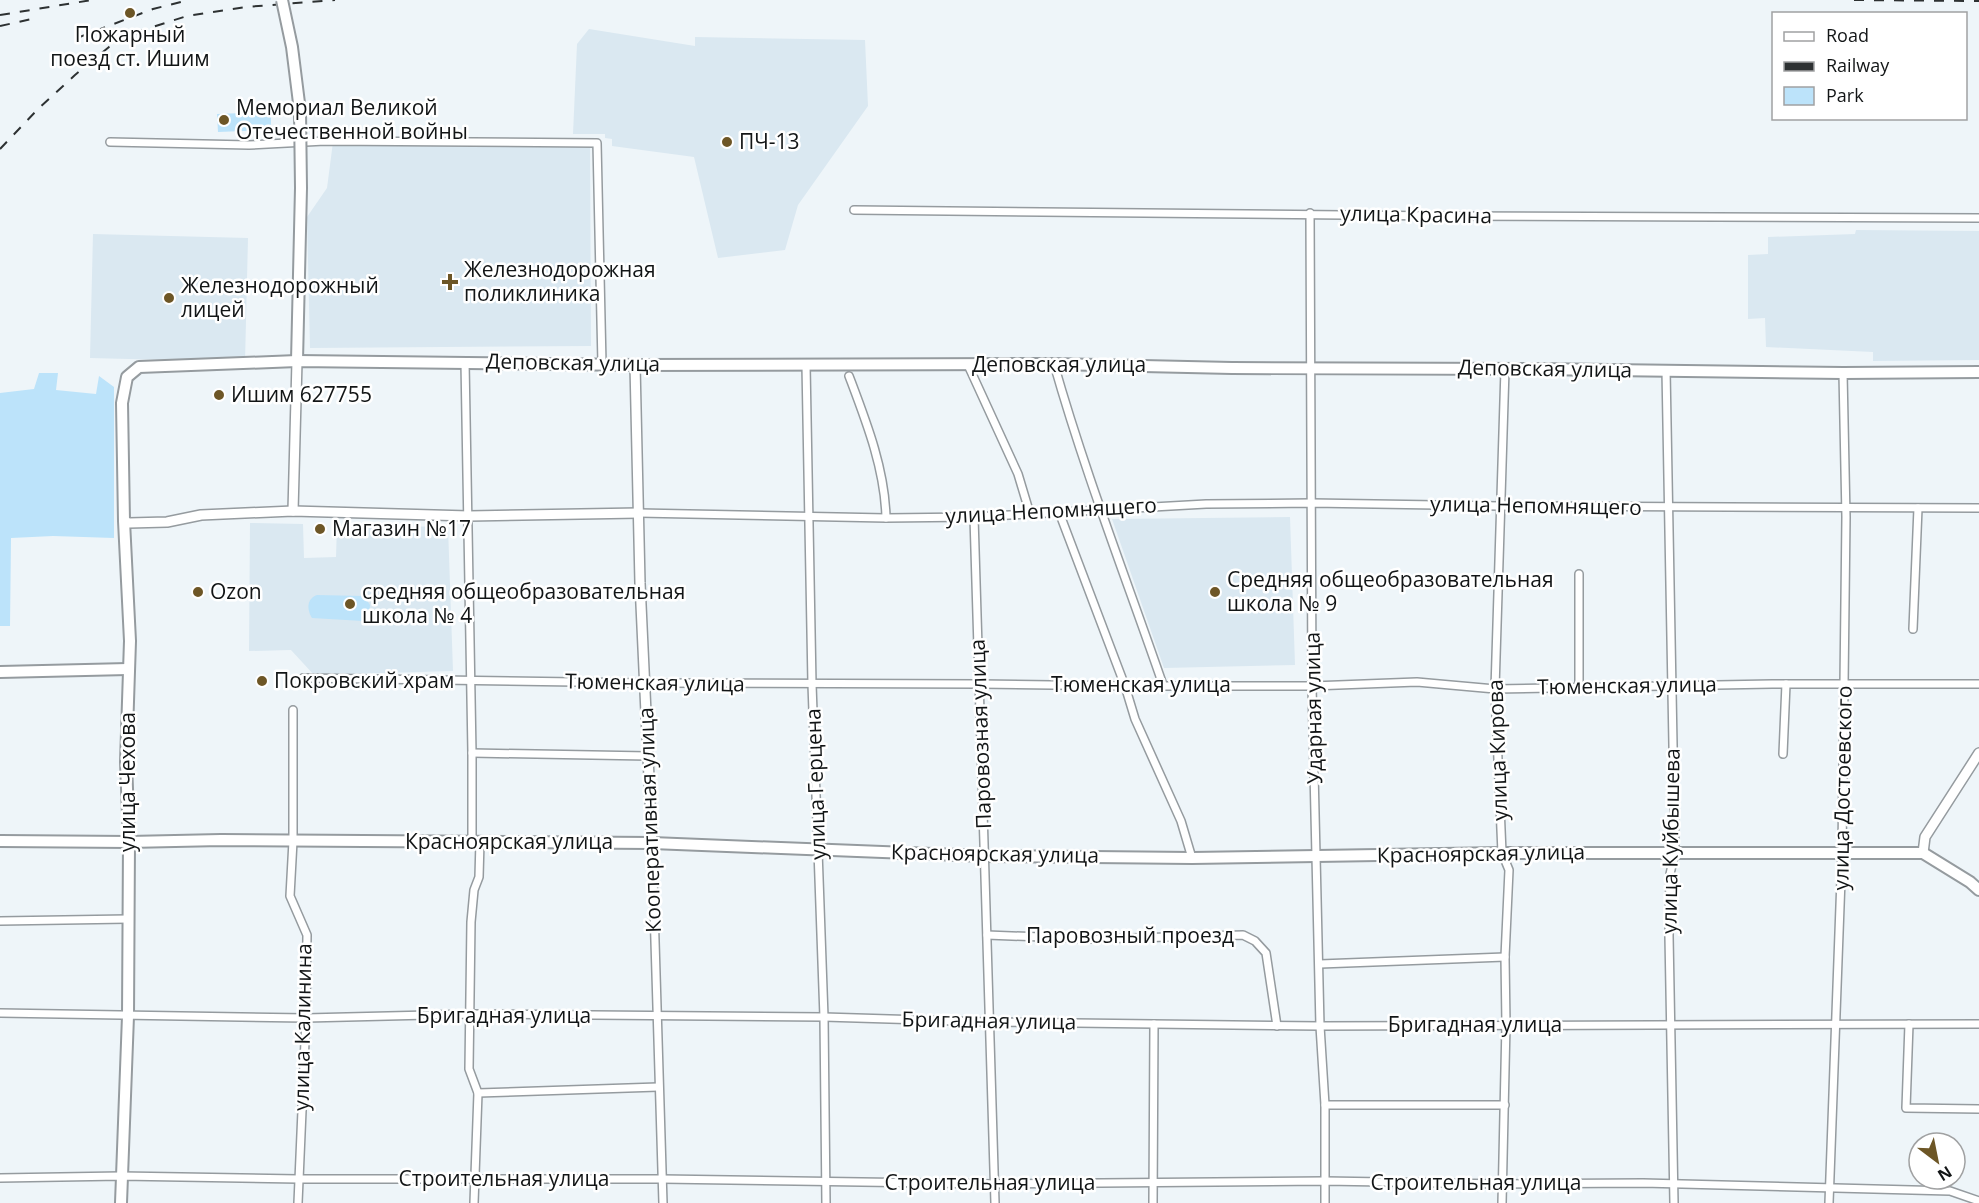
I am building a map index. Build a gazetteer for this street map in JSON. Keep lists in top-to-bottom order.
{
  "streets": {
    "main road": ["Деповская улица", "улица Чехова", "Красноярская улица"],
    "street": [
      "улица Красина",
      "улица Непомнящего",
      "Тюменская улица",
      "Ударная улица",
      "Паровозная улица",
      "улица Кирова",
      "улица Герцена",
      "улица Достоевского",
      "Кооперативная улица",
      "улица Куйбышева",
      "Паровозный проезд",
      "Бригадная улица",
      "улица Калинина",
      "Строительная улица"
    ]
  },
  "crossings": [
    ["улица Красина", "Ударная улица"],
    ["Деповская улица", "Ударная улица"],
    ["Деповская улица", "улица Кирова"],
    ["Деповская улица", "улица Чехова"],
    ["Деповская улица", "улица Герцена"],
    ["Деповская улица", "улица Достоевского"],
    ["Деповская улица", "Кооперативная улица"],
    ["Деповская улица", "улица Куйбышева"],
    ["улица Непомнящего", "Ударная улица"],
    ["улица Непомнящего", "Паровозная улица"],
    ["улица Непомнящего", "улица Кирова"],
    ["улица Непомнящего", "улица Чехова"],
    ["улица Непомнящего", "улица Герцена"],
    ["улица Непомнящего", "улица Достоевского"],
    ["улица Непомнящего", "Кооперативная улица"],
    ["улица Непомнящего", "улица Куйбышева"],
    ["Тюменская улица", "Ударная улица"],
    ["Тюменская улица", "Паровозная улица"],
    ["Тюменская улица", "улица Кирова"],
    ["Тюменская улица", "улица Герцена"],
    ["Тюменская улица", "улица Достоевского"],
    ["Тюменская улица", "Кооперативная улица"],
    ["Тюменская улица", "улица Куйбышева"],
    ["Ударная улица", "Красноярская улица"],
    ["Ударная улица", "Бригадная улица"],
    ["Ударная улица", "Строительная улица"],
    ["Паровозная улица", "Красноярская улица"],
    ["Паровозная улица", "Паровозный проезд"],
    ["Паровозная улица", "Бригадная улица"],
    ["Паровозная улица", "Строительная улица"],
    ["улица Кирова", "Красноярская улица"],
    ["улица Кирова", "Бригадная улица"],
    ["улица Кирова", "Строительная улица"],
    ["улица Чехова", "Красноярская улица"],
    ["улица Чехова", "Бригадная улица"],
    ["улица Чехова", "Строительная улица"],
    ["улица Герцена", "Красноярская улица"],
    ["улица Герцена", "Бригадная улица"],
    ["улица Герцена", "Строительная улица"],
    ["улица Достоевского", "Красноярская улица"],
    ["улица Достоевского", "Бригадная улица"],
    ["улица Достоевского", "Строительная улица"],
    ["Кооперативная улица", "Красноярская улица"],
    ["Кооперативная улица", "Бригадная улица"],
    ["Кооперативная улица", "Строительная улица"],
    ["улица Куйбышева", "Красноярская улица"],
    ["улица Куйбышева", "Бригадная улица"],
    ["улица Куйбышева", "Строительная улица"],
    ["Красноярская улица", "улица Калинина"],
    ["Паровозный проезд", "Бригадная улица"],
    ["Бригадная улица", "улица Калинина"],
    ["улица Калинина", "Строительная улица"]
  ],
  "places": {
    "other": [
      "Пожарный поезд ст. Ишим",
      "Мемориал Великой Отечественной войны",
      "ПЧ-13",
      "Железнодорожный лицей",
      "Ишим 627755",
      "Магазин №17",
      "Ozon",
      "Средняя общеобразовательная школа № 9",
      "средняя общеобразовательная школа № 4",
      "Покровский храм"
    ],
    "health": ["Железнодорожная поликлиника"]
  },
  "legend": ["Road", "Railway", "Park"],
  "north": "bottom right"
}
